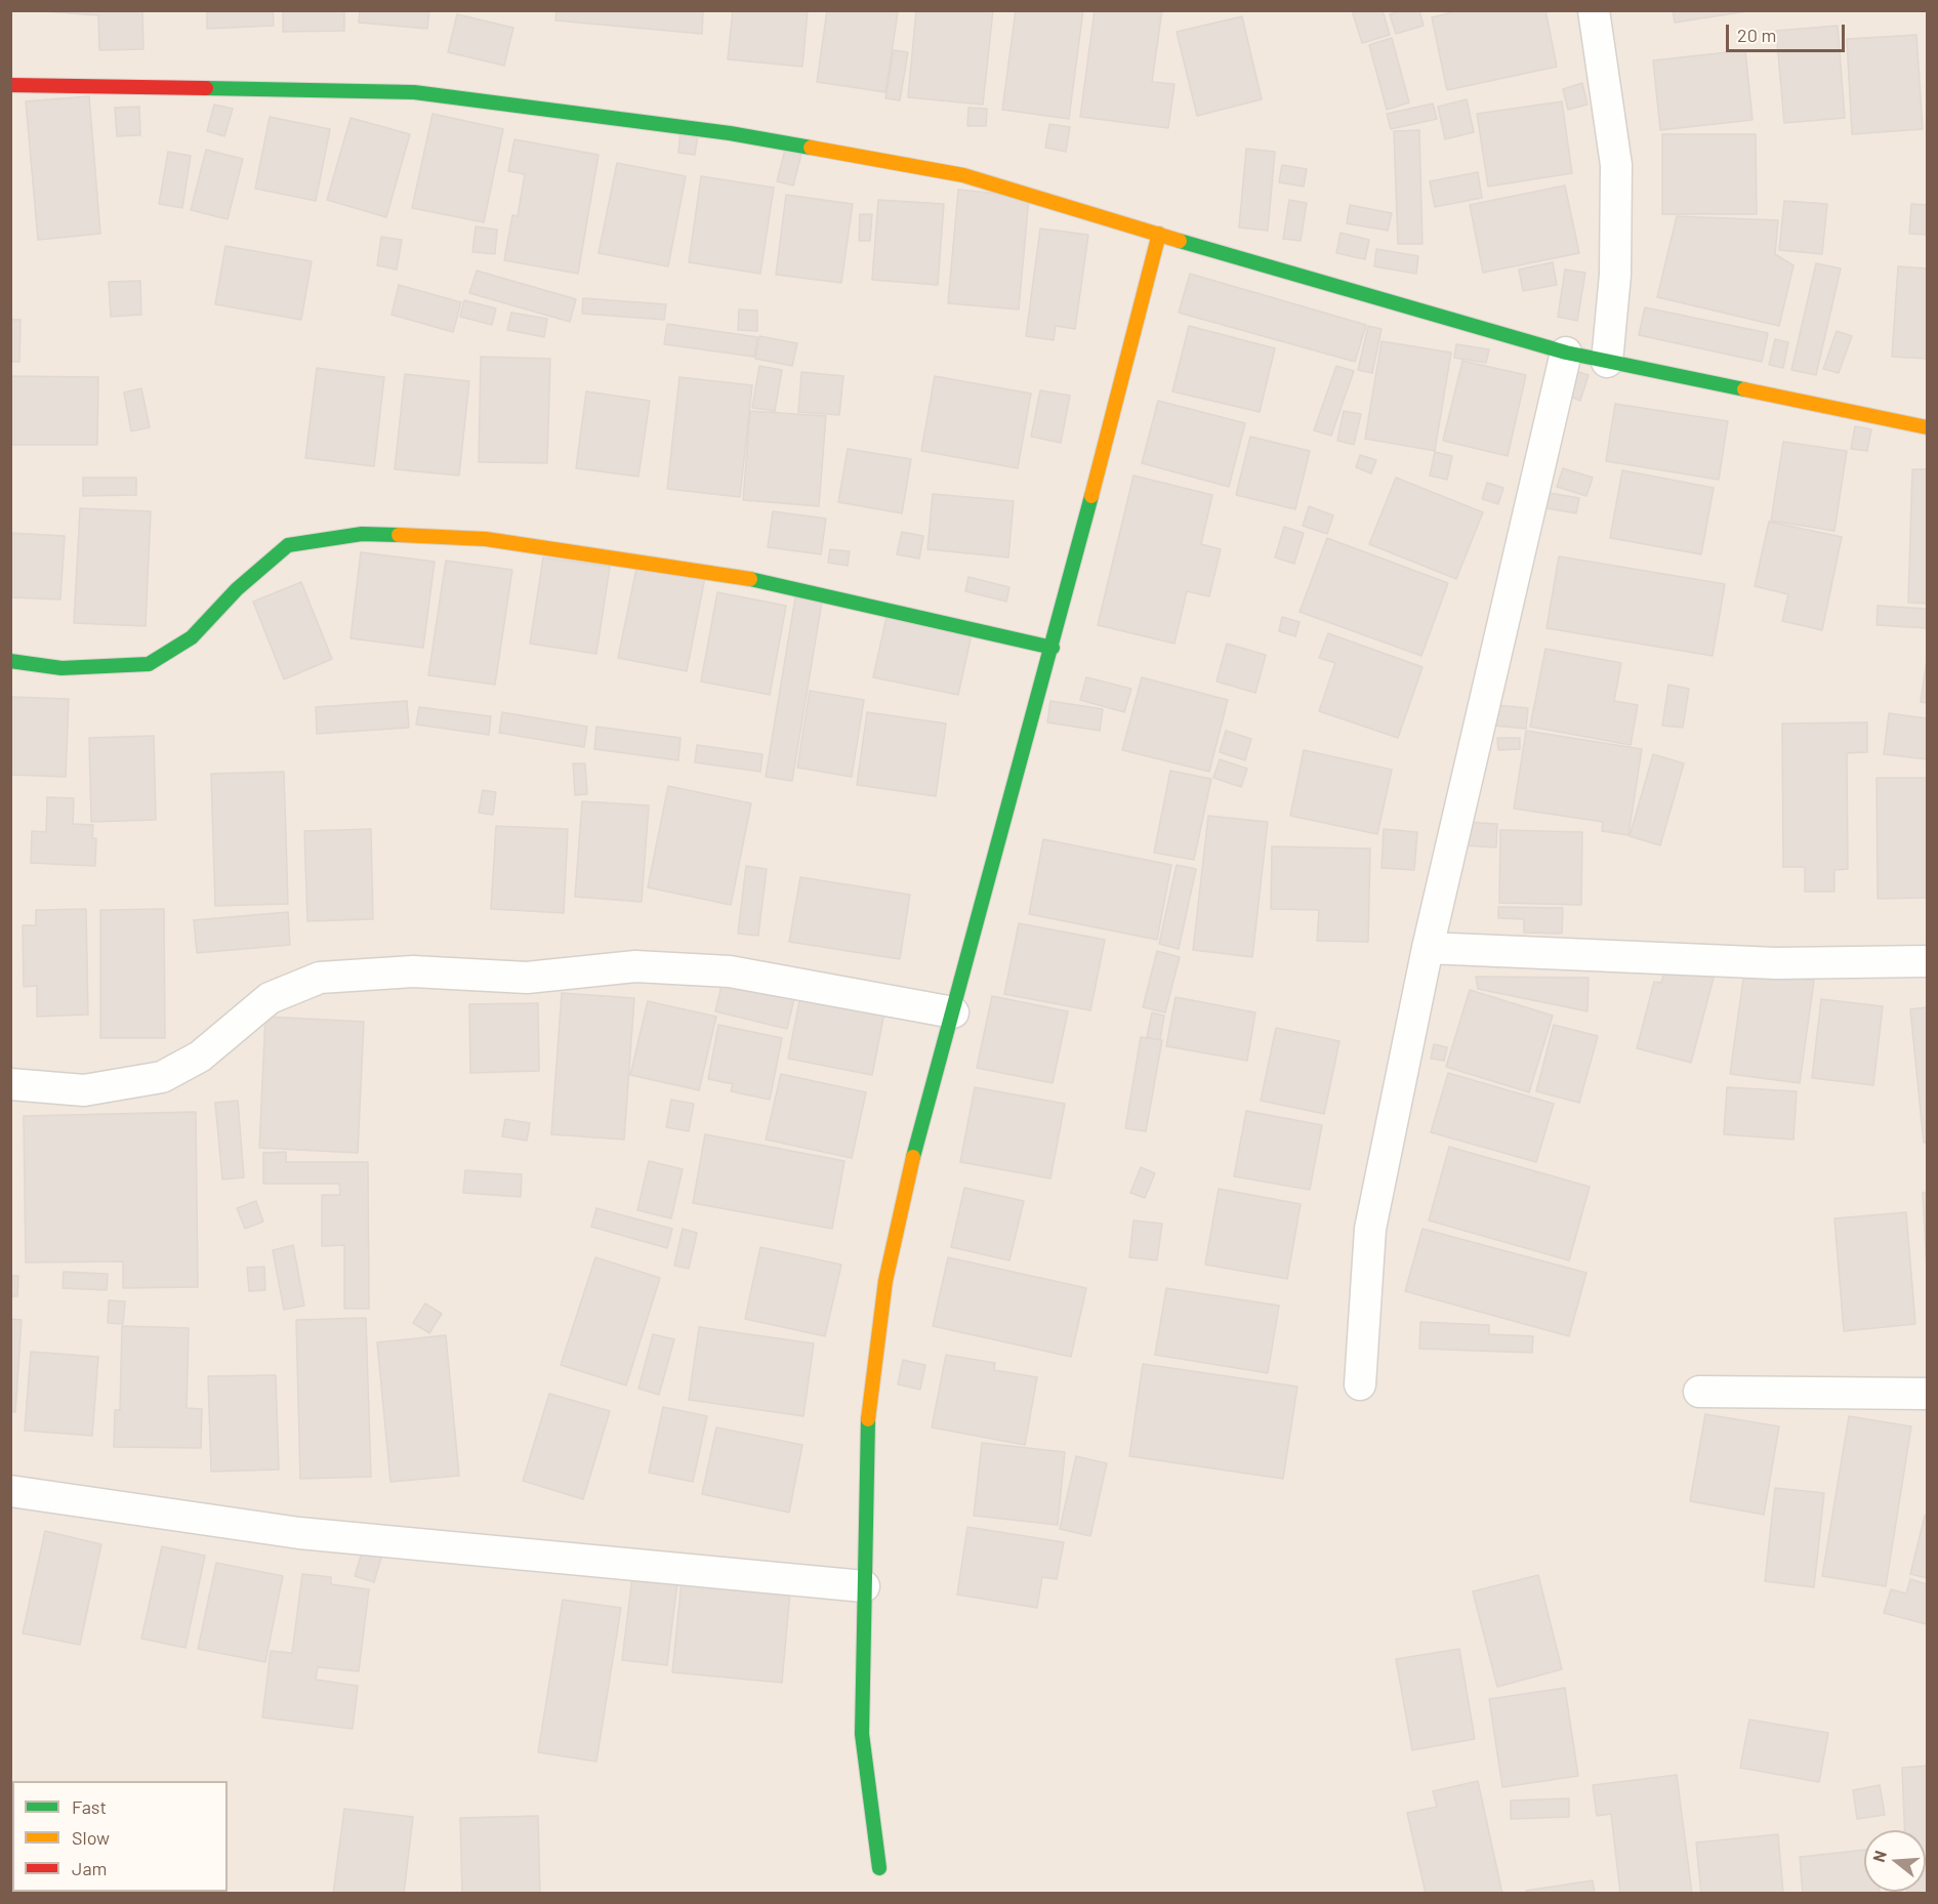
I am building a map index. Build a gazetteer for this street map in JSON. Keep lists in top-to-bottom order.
{
  "legend": ["Fast", "Slow", "Jam"],
  "scale_bar": "20 m",
  "north": "left"
}
